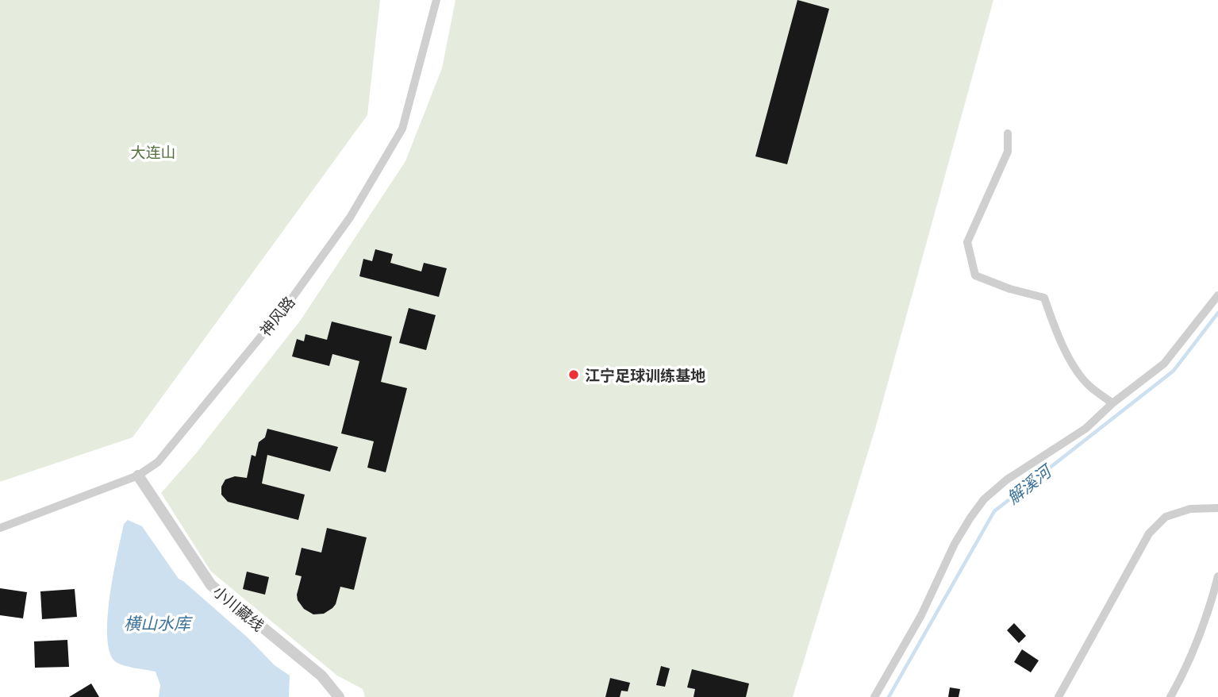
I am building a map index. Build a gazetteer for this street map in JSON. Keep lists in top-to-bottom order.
{
  "streets": {
    "street": ["神风路", "小川藏线"]
  },
  "crossings": [
    ["神风路", "小川藏线"]
  ],
  "water": ["解溪河", "横山水库"],
  "parks": ["大连山"],
  "places": ["江宁足球训练基地"]
}
